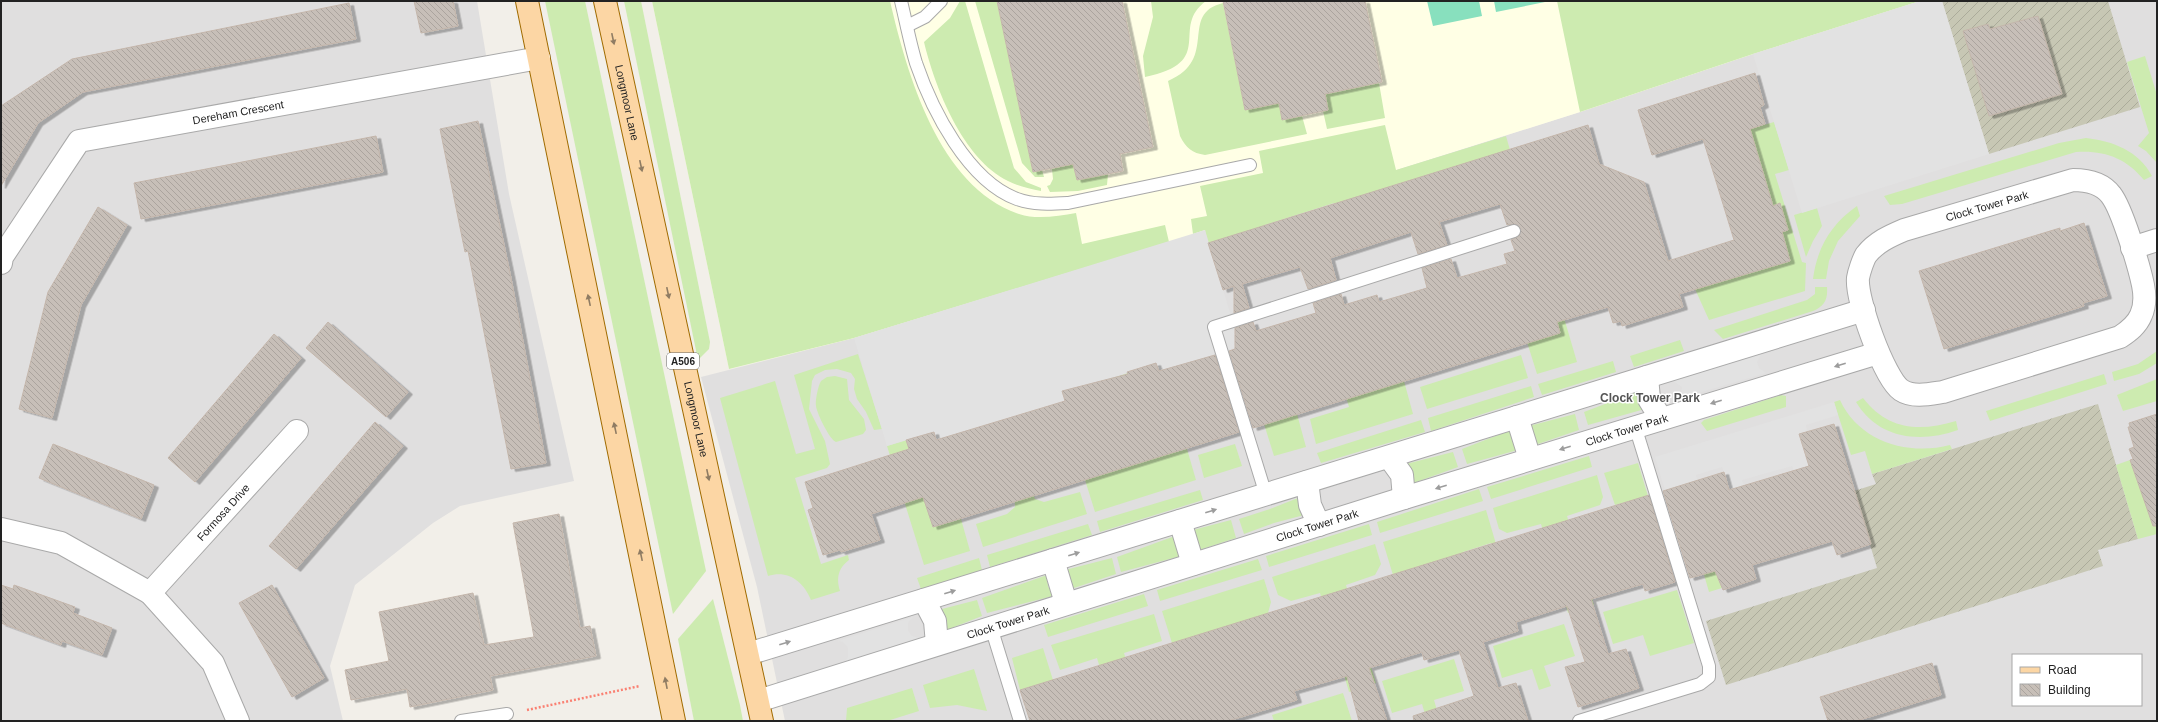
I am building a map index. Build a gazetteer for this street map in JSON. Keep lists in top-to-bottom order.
{
  "streets": {
    "main road": ["Longmoor Lane", "A506"],
    "street": ["Dereham Crescent", "Clock Tower Park", "Formosa Drive"]
  },
  "crossings": [
    ["Longmoor Lane", "Clock Tower Park"]
  ],
  "districts": ["Clock Tower Park"],
  "legend": ["Road", "Building"]
}
